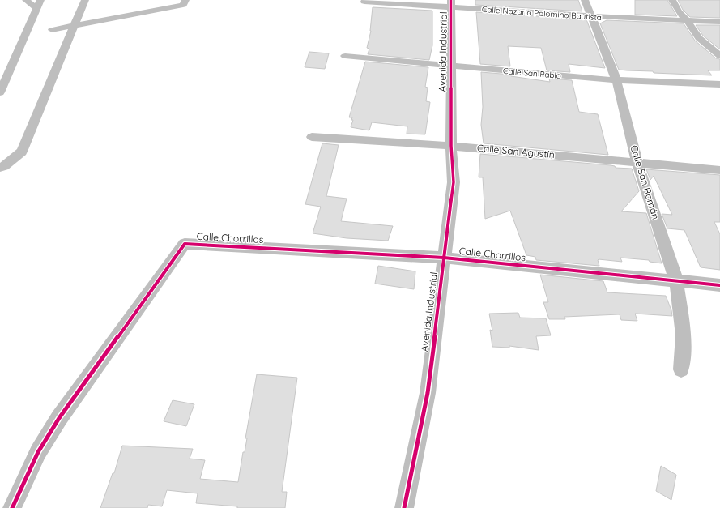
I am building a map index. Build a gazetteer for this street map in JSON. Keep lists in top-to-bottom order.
{
  "streets": {
    "street": [
      "Calle Nazario Palomino Bautista",
      "Avenida Industrial",
      "Calle San Pablo",
      "Calle San Agustín",
      "Calle San Román",
      "Calle Chorrillos"
    ]
  },
  "crossings": [
    ["Calle Nazario Palomino Bautista", "Avenida Industrial"],
    ["Calle Nazario Palomino Bautista", "Calle San Román"],
    ["Avenida Industrial", "Calle San Pablo"],
    ["Avenida Industrial", "Calle San Agustín"],
    ["Avenida Industrial", "Calle Chorrillos"],
    ["Calle San Pablo", "Calle San Román"],
    ["Calle San Agustín", "Calle San Román"],
    ["Calle San Román", "Calle Chorrillos"]
  ]
}
